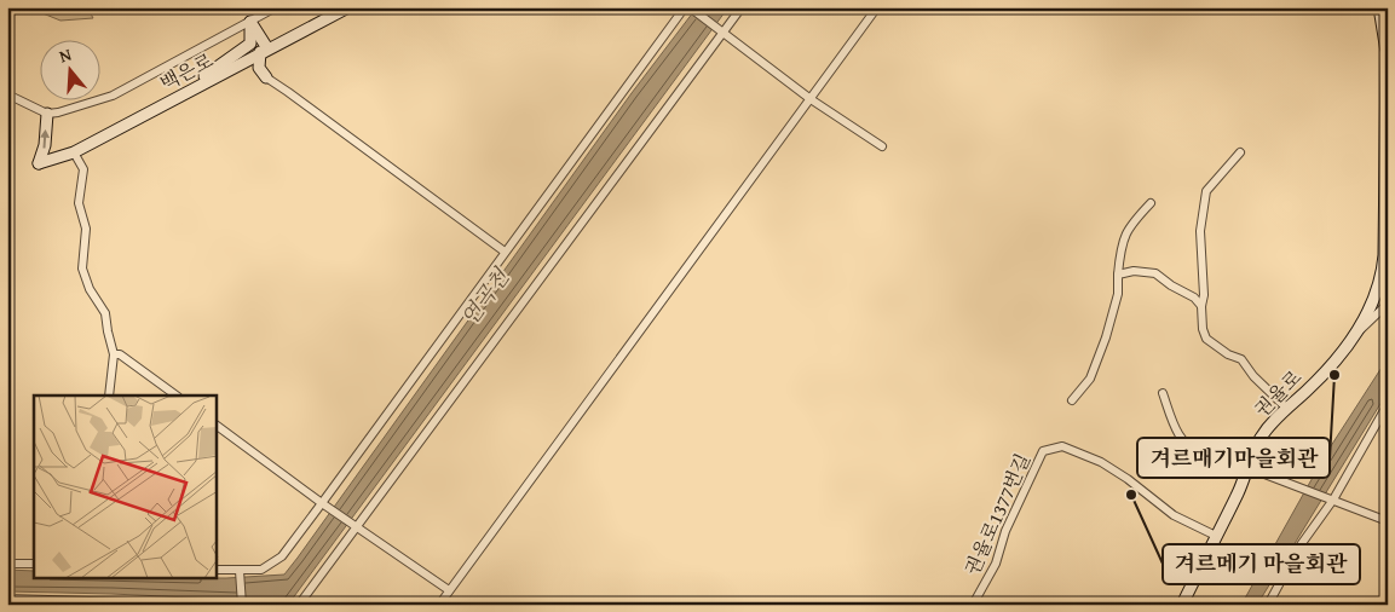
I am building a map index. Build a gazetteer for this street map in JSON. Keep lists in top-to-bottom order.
{
  "streets": {
    "main road": ["백은로", "권율로"],
    "street": ["권율로1377번길"]
  },
  "crossings": [
    ["권율로", "권율로1377번길"]
  ],
  "water": ["연곡천"],
  "places": ["겨르매기마을회관", "겨르메기 마을회관"],
  "north": "top"
}
